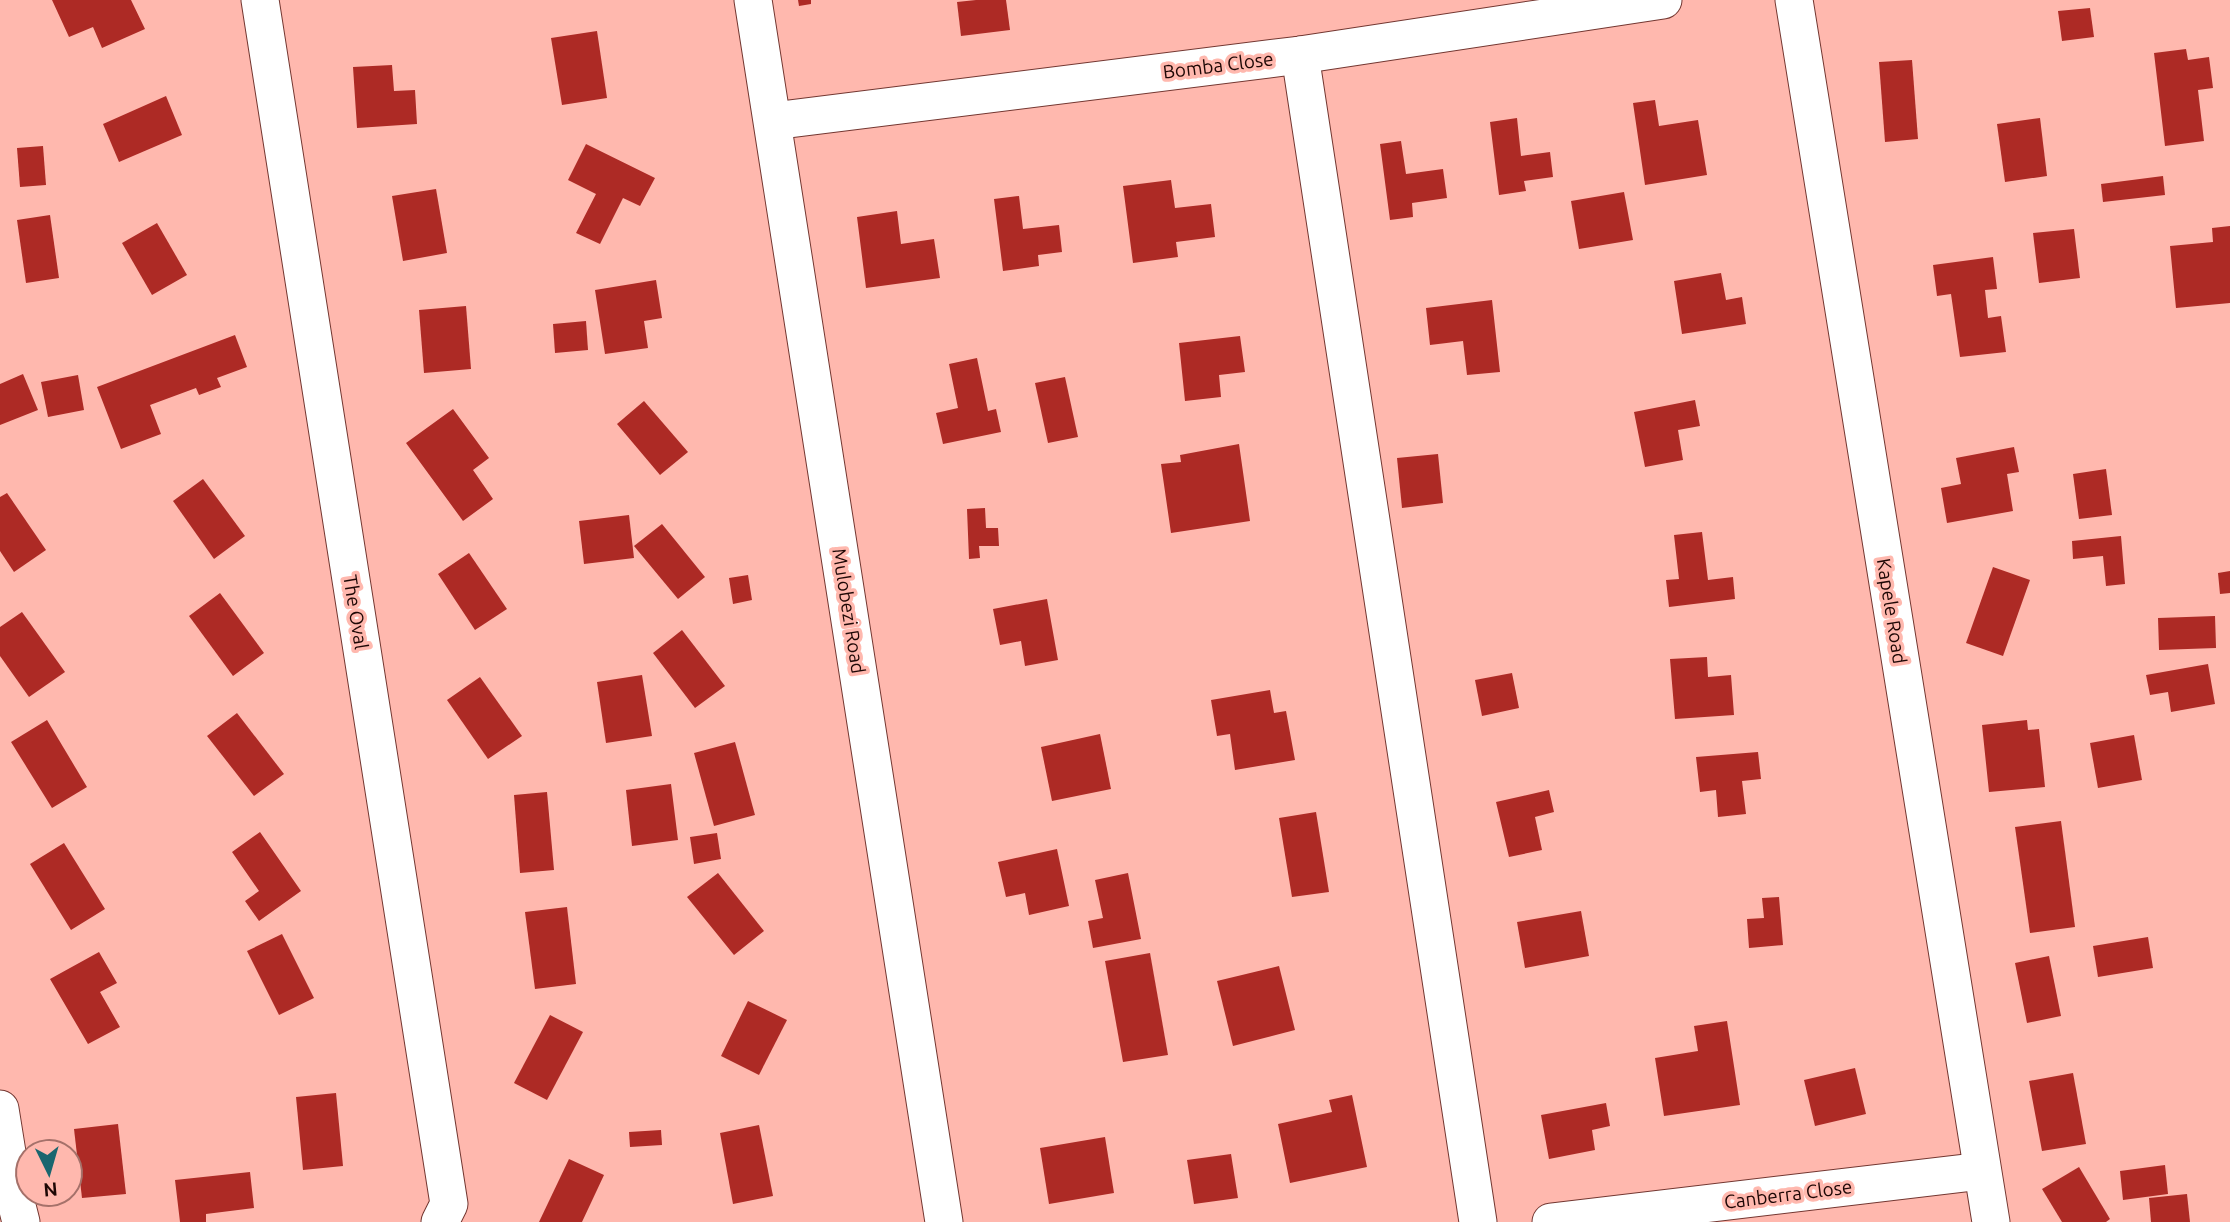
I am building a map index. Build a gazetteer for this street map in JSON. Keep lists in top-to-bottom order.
{
  "streets": {
    "street": [
      "Bomba Close",
      "Mulobezi Road",
      "Kapele Road",
      "The Oval",
      "Canberra Close"
    ]
  },
  "crossings": [
    ["Bomba Close", "Mulobezi Road"],
    ["Kapele Road", "Canberra Close"]
  ],
  "north": "bottom"
}
